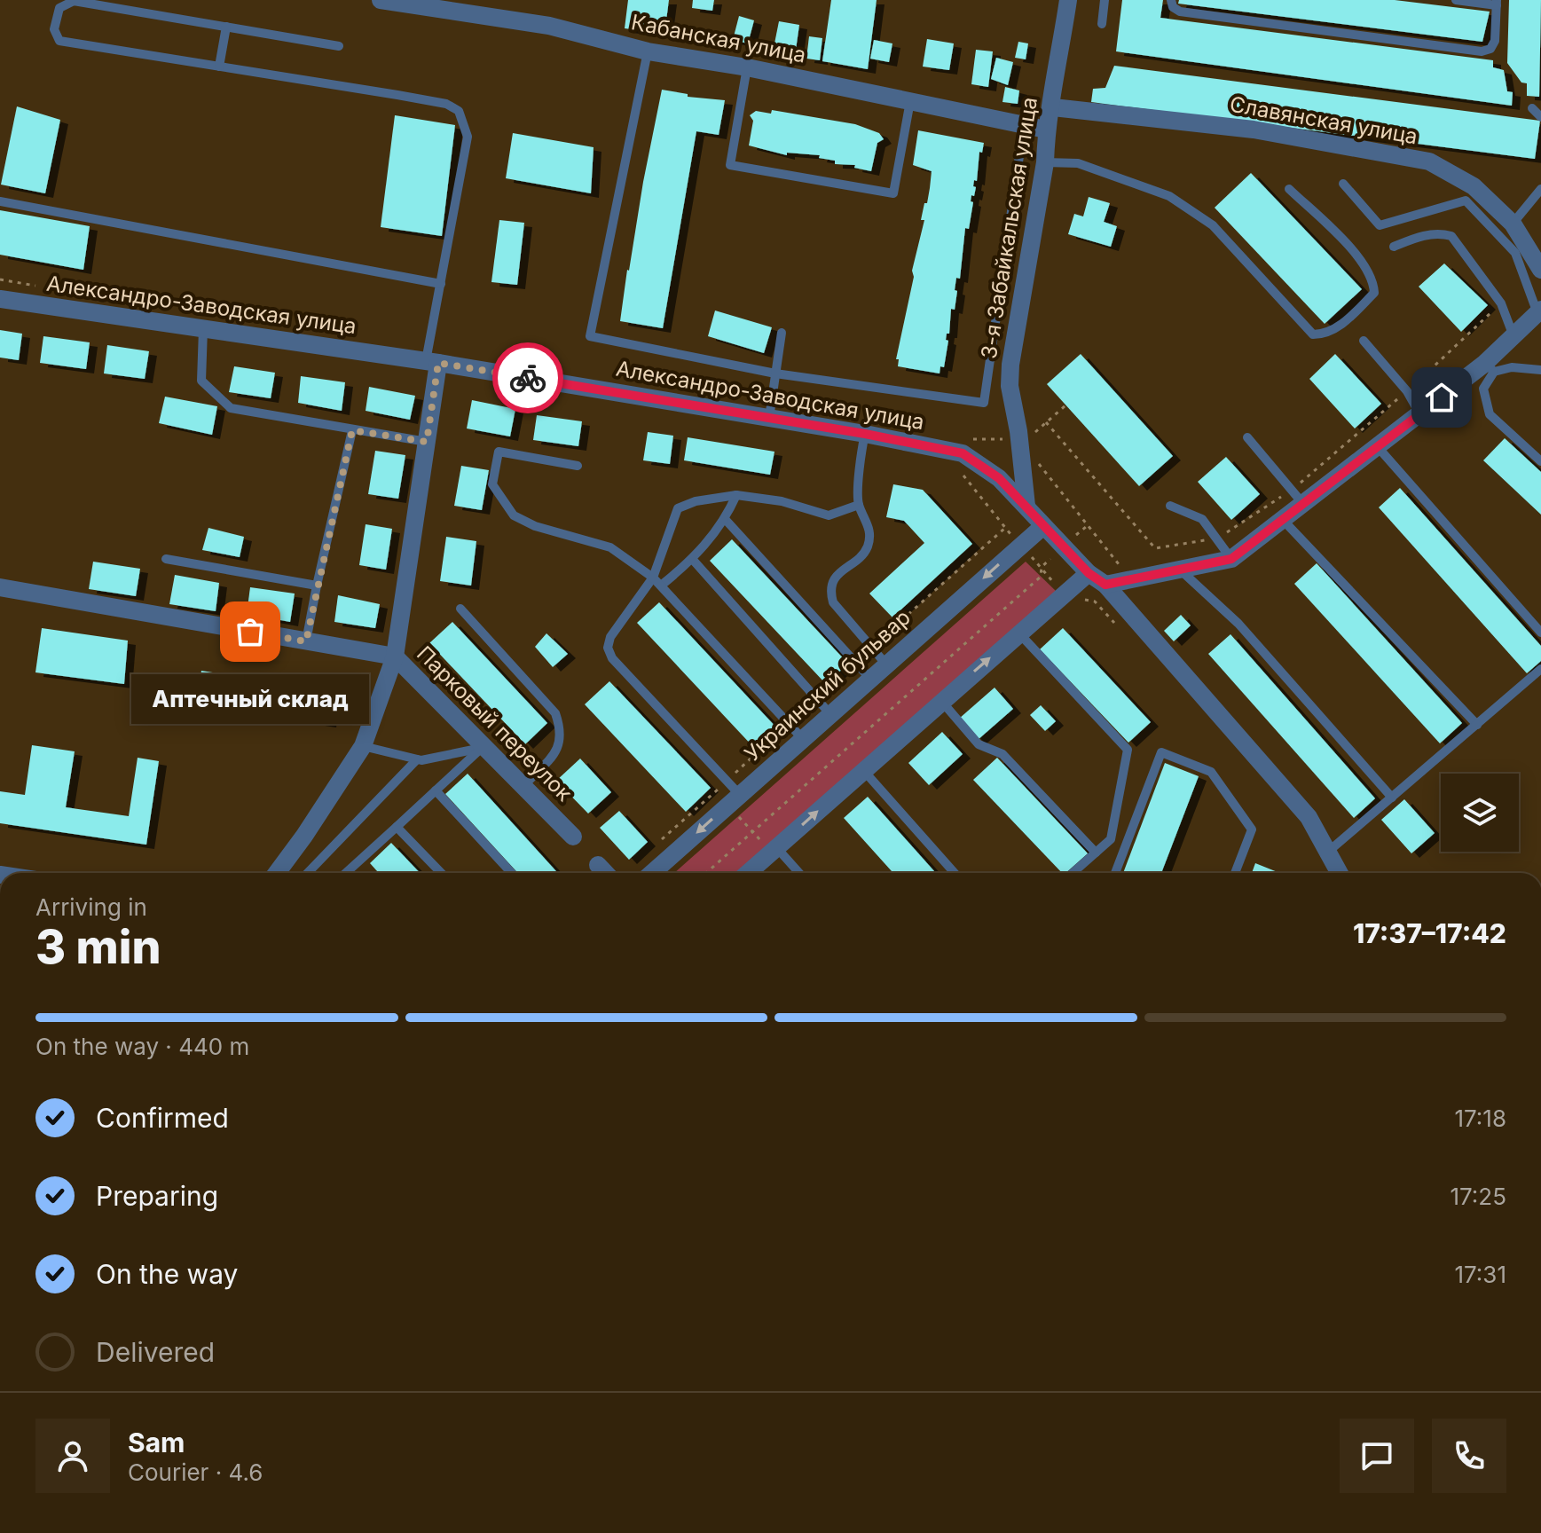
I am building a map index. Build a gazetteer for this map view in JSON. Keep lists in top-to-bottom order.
{
  "streets": {
    "street": [
      "Кабанская улица",
      "Славянская улица",
      "3-я Забайкальская улица",
      "Александро-Заводская улица",
      "Украинский бульвар",
      "Парковый переулок"
    ]
  },
  "crossings": [
    ["Кабанская улица", "3-я Забайкальская улица"],
    ["Славянская улица", "3-я Забайкальская улица"],
    ["3-я Забайкальская улица", "Александро-Заводская улица"],
    ["Александро-Заводская улица", "Украинский бульвар"]
  ],
  "places": ["Аптечный склад"],
  "page": {
    "bubble": "Аптечный склад",
    "heading": ["3 min", "Arriving in", "17:37–17:42"],
    "panel": ["Sam", "Courier · 4.6"],
    "bar": "On the way · 440 m",
    "list": [
      ["Confirmed", "17:18"],
      ["Preparing", "17:25"],
      ["On the way", "17:31"],
      "Delivered"
    ]
  }
}
